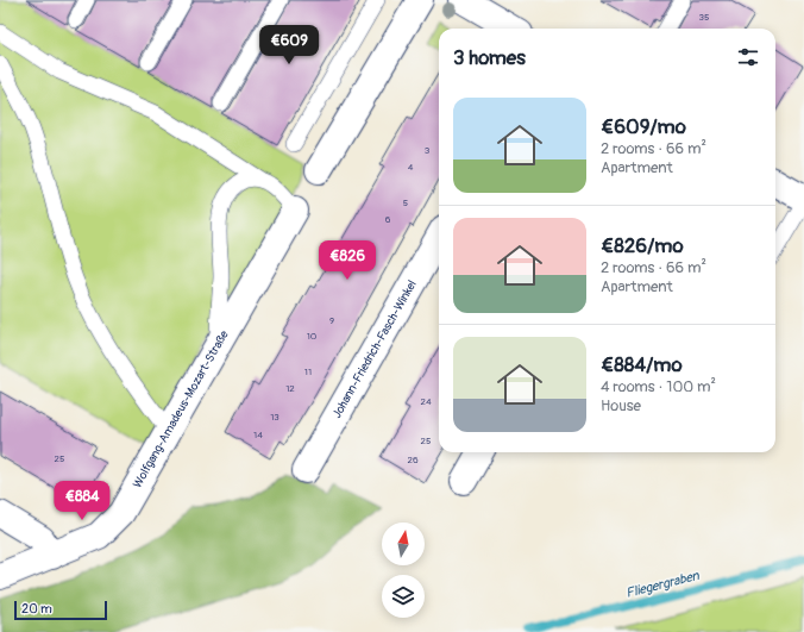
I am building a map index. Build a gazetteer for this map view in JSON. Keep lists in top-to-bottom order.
{
  "streets": {
    "street": ["Johann-Friedrich-Fasch-Winkel", "Wolfgang-Amadeus-Mozart-Straße"]
  },
  "water": ["Fliegergraben"],
  "house_numbers": [
    "35",
    "3",
    "4",
    "5",
    "6",
    "9",
    "10",
    "11",
    "12",
    "24",
    "13",
    "14",
    "25",
    "25",
    "26"
  ],
  "scale_bar": "20 m",
  "north": "top",
  "page": {
    "price": ["€609", "€826", "€884"],
    "heading": "3 homes",
    "list": [
      {
        "name": "€609/mo",
        "note": "2 rooms · 66 m² · Apartment"
      },
      {
        "name": "€826/mo",
        "note": "2 rooms · 66 m² · Apartment"
      },
      {
        "name": "€884/mo",
        "note": "4 rooms · 100 m² · House"
      }
    ],
    "scale": "20 m"
  }
}
